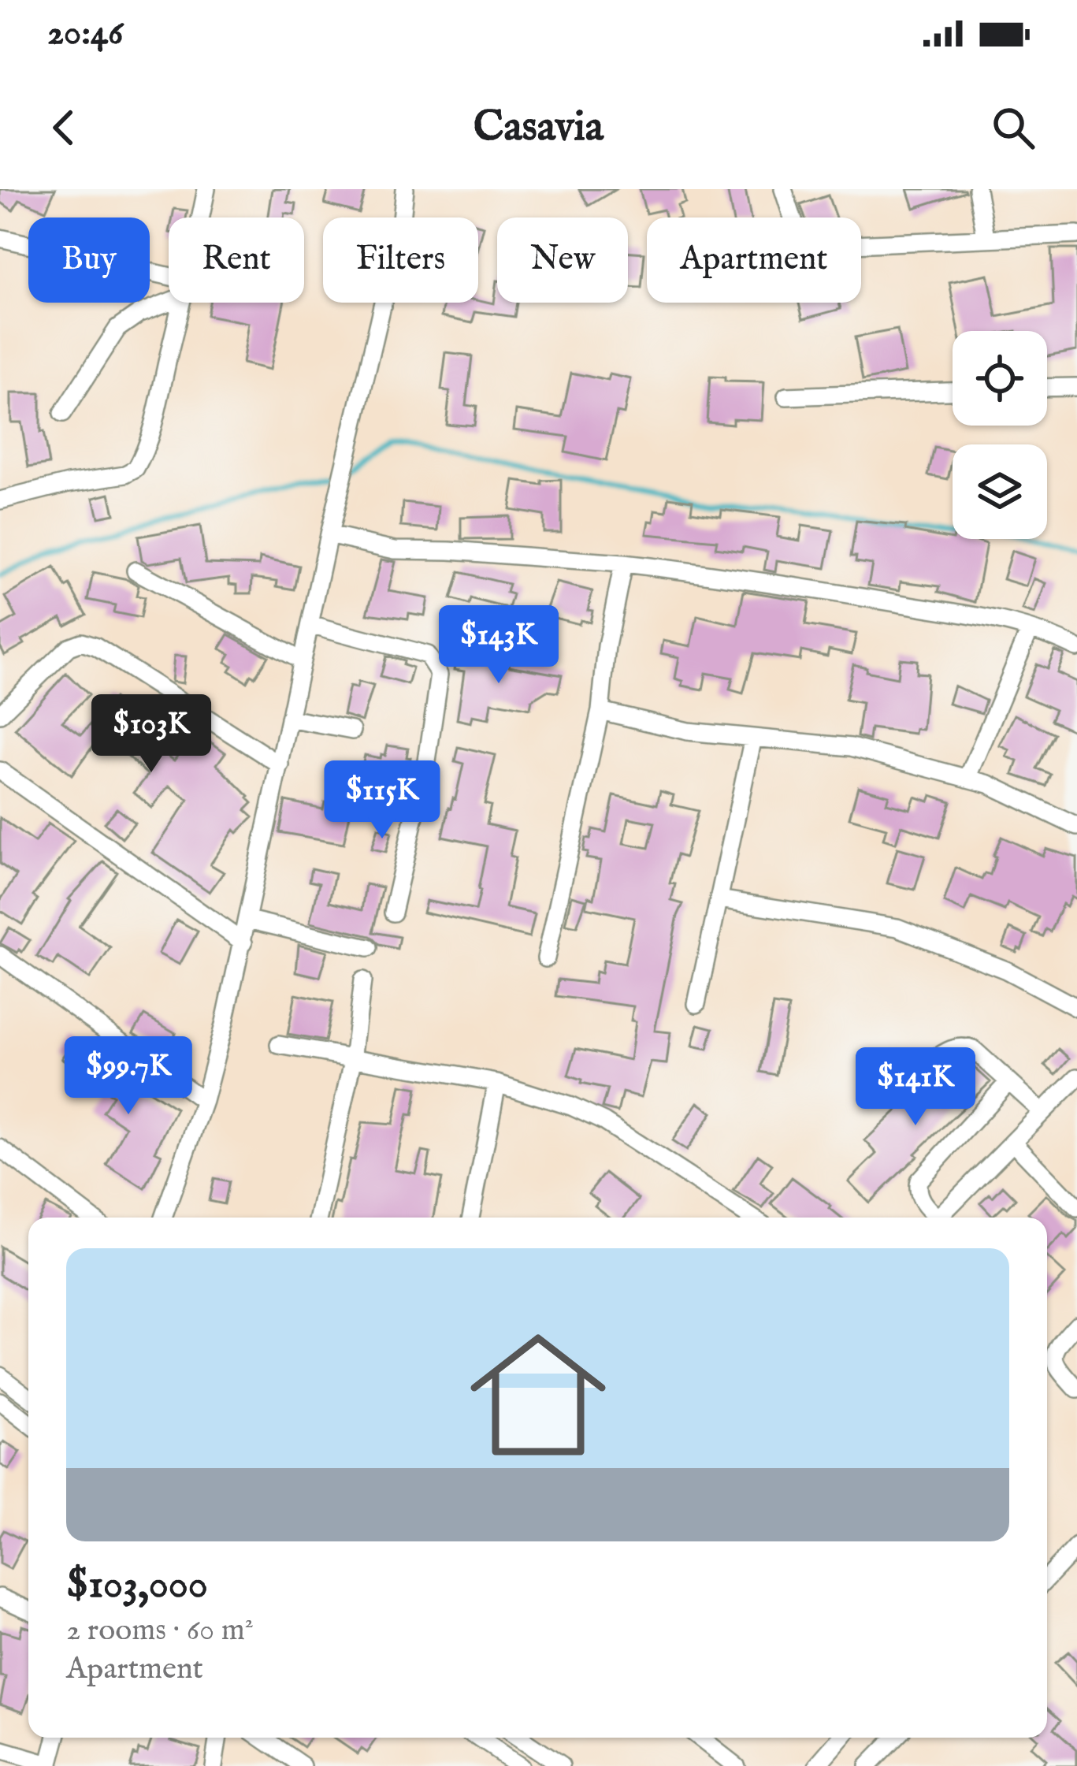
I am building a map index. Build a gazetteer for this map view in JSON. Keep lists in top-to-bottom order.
{
  "page": {
    "status": "20:46",
    "header": "Casavia",
    "chip": [
      "Buy",
      "Rent",
      "Filters",
      "New",
      "Apartment"
    ],
    "price": [
      "$143K",
      "$103K",
      "$115K",
      "$99.7K",
      "$141K"
    ],
    "list": [
      {
        "name": "$103,000",
        "note": "2 rooms · 60 m² · Apartment"
      }
    ]
  }
}
